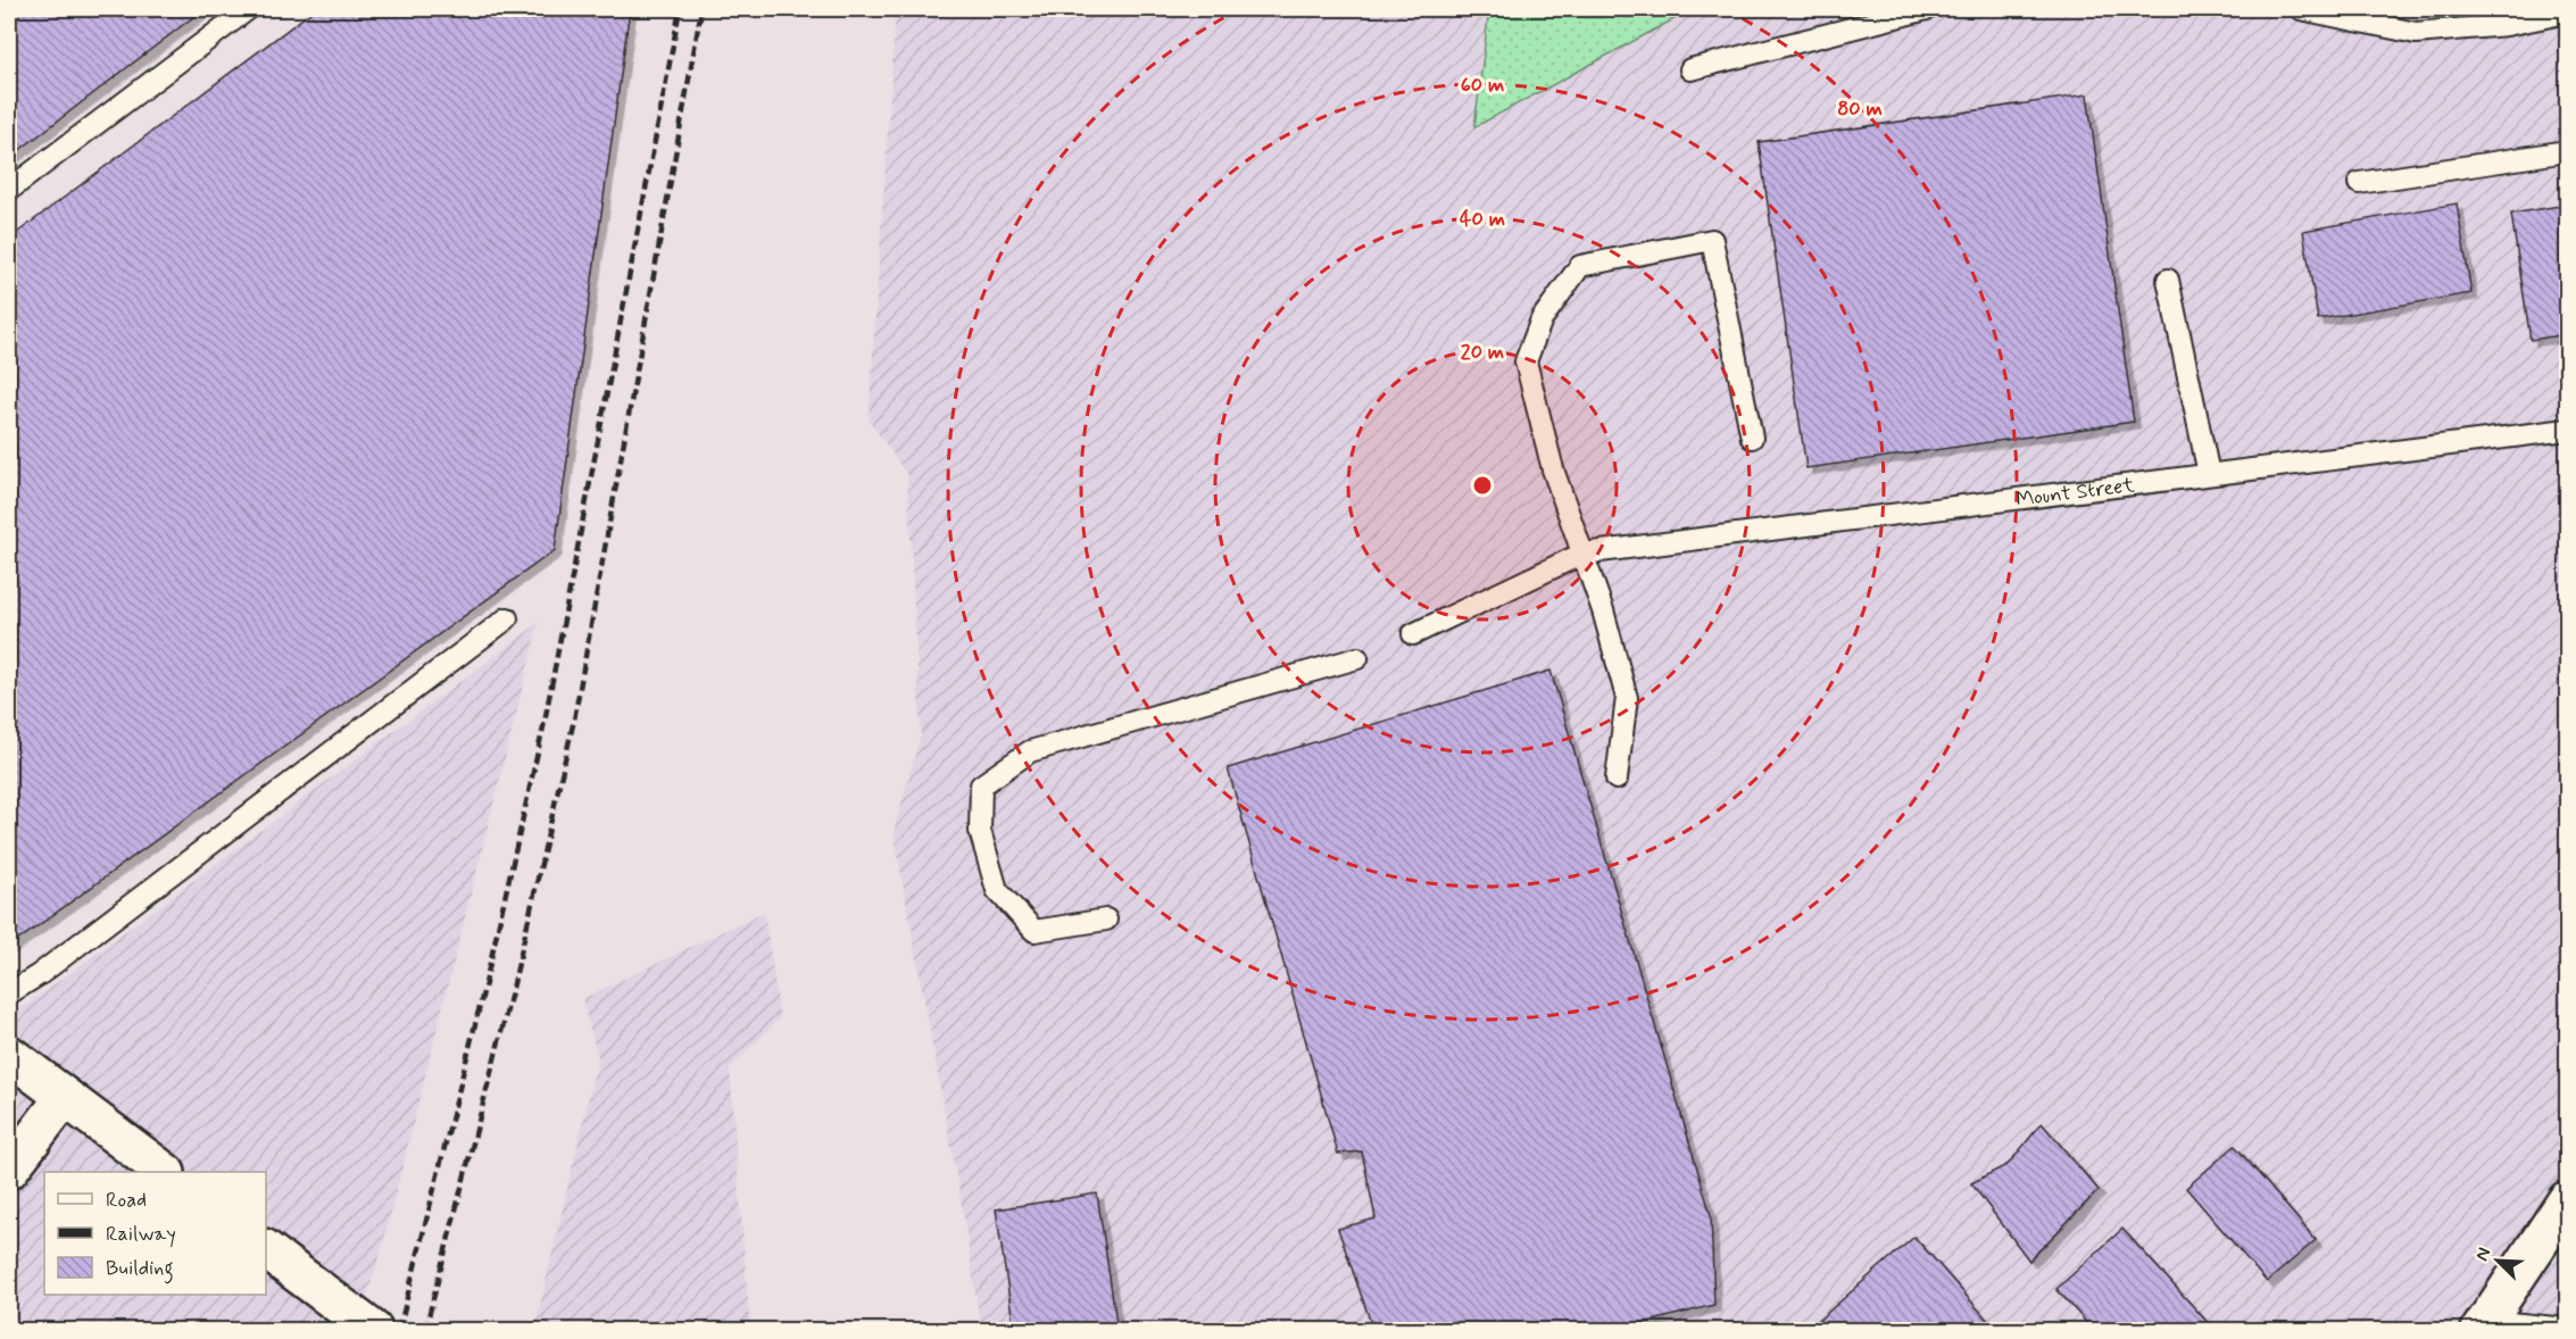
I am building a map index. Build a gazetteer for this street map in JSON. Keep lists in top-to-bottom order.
{
  "streets": {
    "lane": ["Mount Street"]
  },
  "legend": ["Road", "Railway", "Building"],
  "north": "top left",
  "rings": [
    "60 m",
    "80 m",
    "40 m",
    "20 m"
  ]
}
